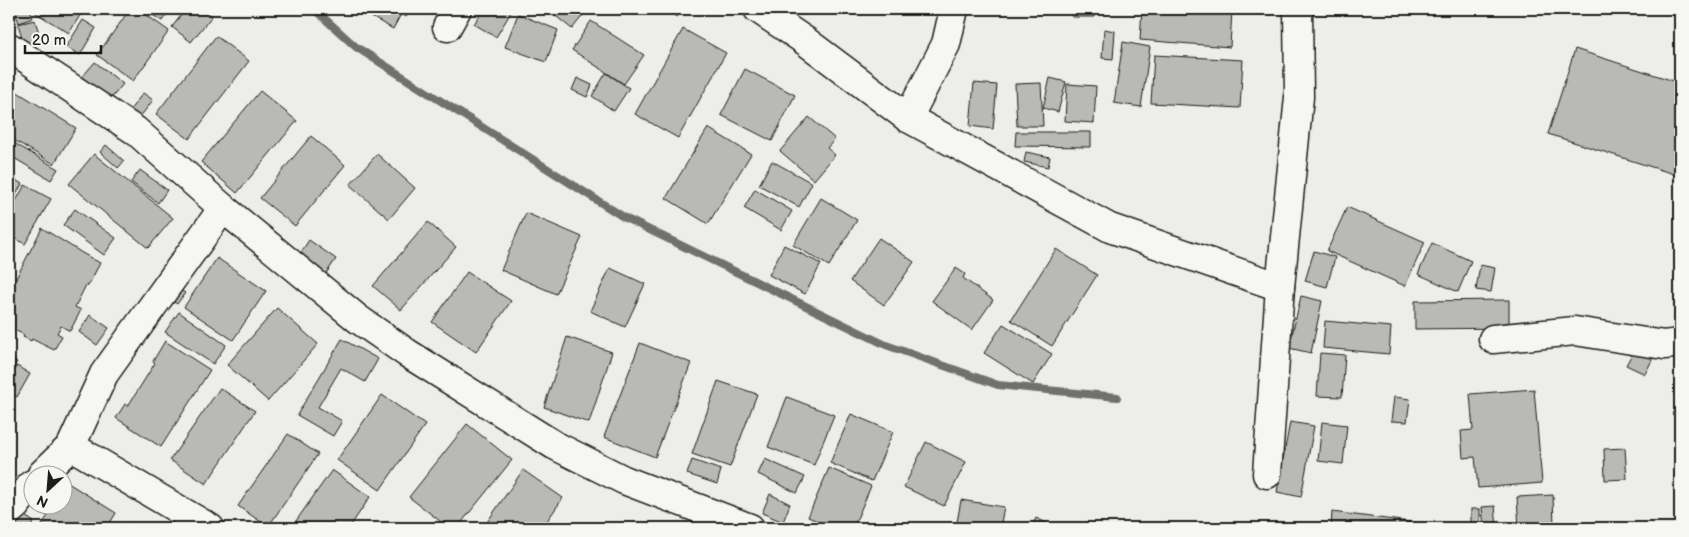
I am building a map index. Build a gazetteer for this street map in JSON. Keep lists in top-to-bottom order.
{
  "scale_bar": "20 m",
  "north": "bottom left"
}
